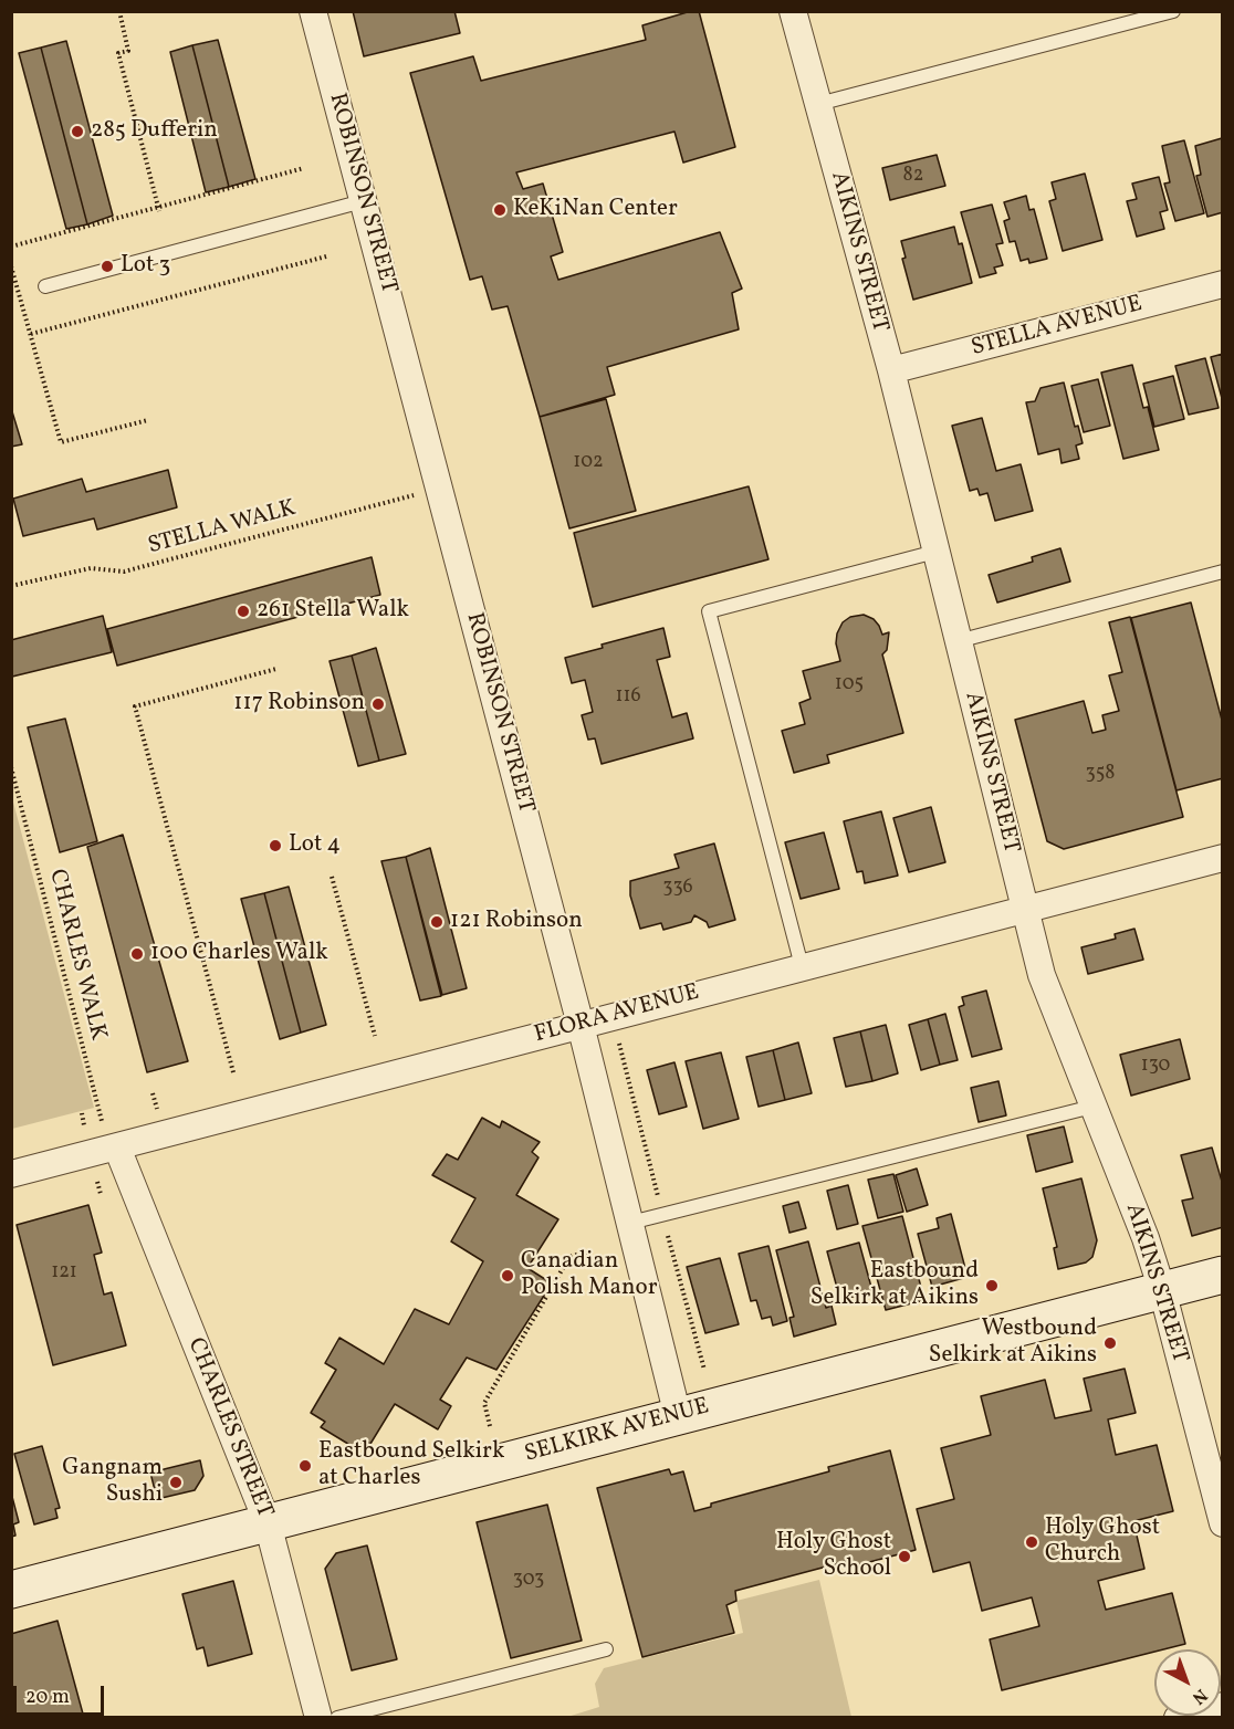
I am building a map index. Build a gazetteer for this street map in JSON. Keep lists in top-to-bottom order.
{
  "streets": {
    "main road": ["SELKIRK AVENUE"],
    "street": [
      "ROBINSON STREET",
      "AIKINS STREET",
      "STELLA AVENUE",
      "FLORA AVENUE",
      "CHARLES STREET"
    ],
    "path": ["STELLA WALK", "CHARLES WALK"]
  },
  "crossings": [
    ["ROBINSON STREET", "STELLA WALK"],
    ["ROBINSON STREET", "FLORA AVENUE"],
    ["ROBINSON STREET", "SELKIRK AVENUE"],
    ["AIKINS STREET", "STELLA AVENUE"],
    ["AIKINS STREET", "FLORA AVENUE"],
    ["AIKINS STREET", "SELKIRK AVENUE"],
    ["CHARLES WALK", "FLORA AVENUE"],
    ["CHARLES WALK", "CHARLES STREET"],
    ["FLORA AVENUE", "CHARLES STREET"],
    ["CHARLES STREET", "SELKIRK AVENUE"]
  ],
  "places": [
    "285 Dufferin",
    "KeKiNan Center",
    "Lot 3",
    "261 Stella Walk",
    "117 Robinson",
    "Lot 4",
    "121 Robinson",
    "100 Charles Walk",
    "Canadian Polish Manor",
    "Eastbound Selkirk at Aikins",
    "Westbound Selkirk at Aikins",
    "Eastbound Selkirk at Charles",
    "Gangnam Sushi",
    "Holy Ghost Church",
    "Holy Ghost School"
  ],
  "house_numbers": [
    "82",
    "102",
    "105",
    "116",
    "358",
    "336",
    "130",
    "121",
    "303"
  ],
  "scale_bar": "20 m",
  "north": "bottom right"
}
